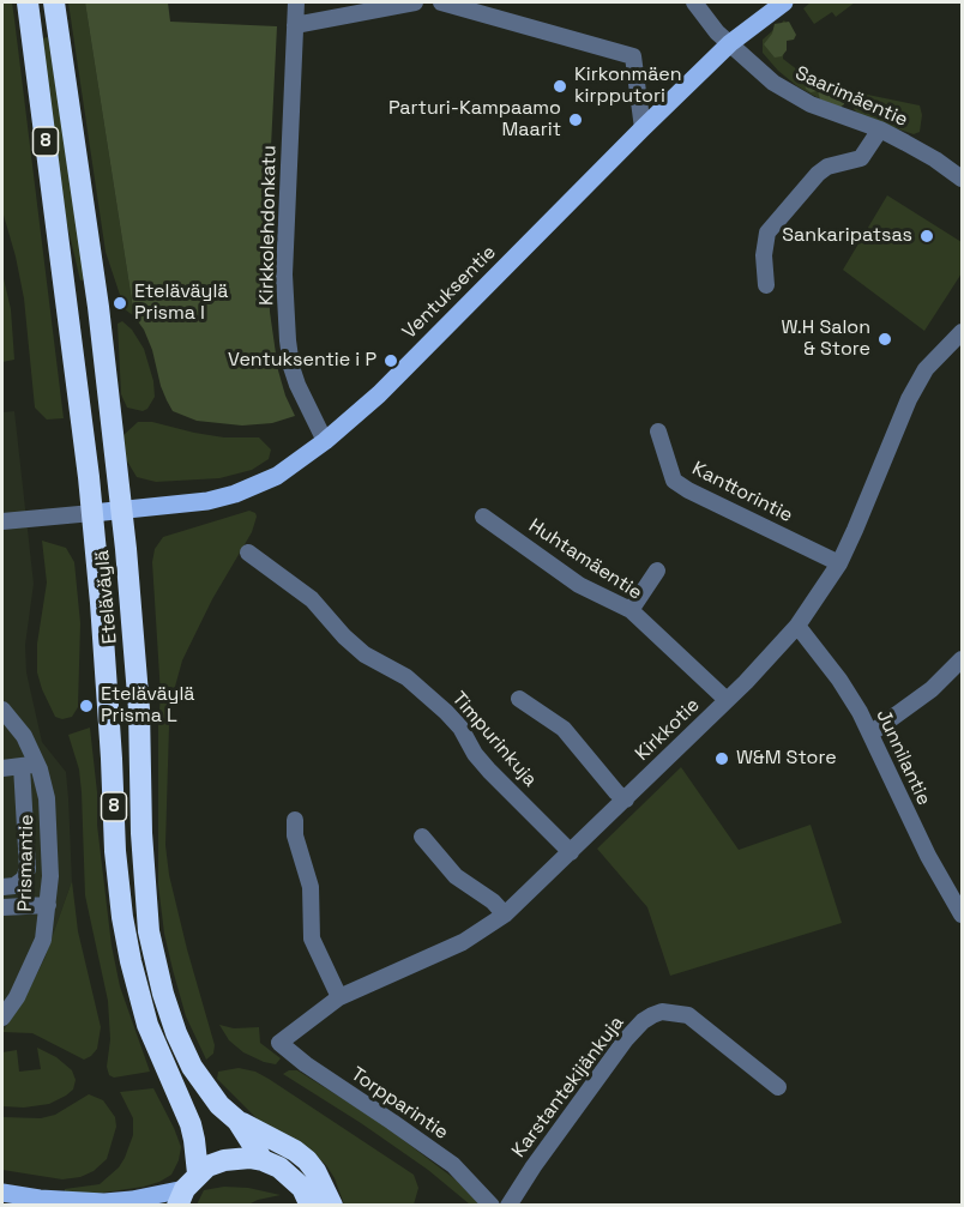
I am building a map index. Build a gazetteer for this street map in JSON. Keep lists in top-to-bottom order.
{
  "streets": {
    "highway": ["8", "Eteläväylä"],
    "main road": ["Ventuksentie"],
    "street": [
      "Saarimäentie",
      "Kirkkolehdonkatu",
      "Kanttorintie",
      "Huhtamäentie",
      "Kirkkotie",
      "Timpurinkuja",
      "Junnilantie",
      "Prismantie",
      "Karstantekijänkuja",
      "Torpparintie"
    ]
  },
  "crossings": [
    ["Saarimäentie", "Ventuksentie"],
    ["Kirkkolehdonkatu", "Ventuksentie"],
    ["Ventuksentie", "Eteläväylä"],
    ["Kanttorintie", "Kirkkotie"],
    ["Huhtamäentie", "Kirkkotie"],
    ["Kirkkotie", "Timpurinkuja"],
    ["Kirkkotie", "Junnilantie"],
    ["Kirkkotie", "Torpparintie"]
  ],
  "places": [
    "Kirkonmäen kirpputori",
    "Parturi-Kampaamo Maarit",
    "Sankaripatsas",
    "Eteläväylä Prisma I",
    "W.H Salon & Store",
    "Ventuksentie i P",
    "Eteläväylä Prisma L",
    "W&M Store"
  ]
}
